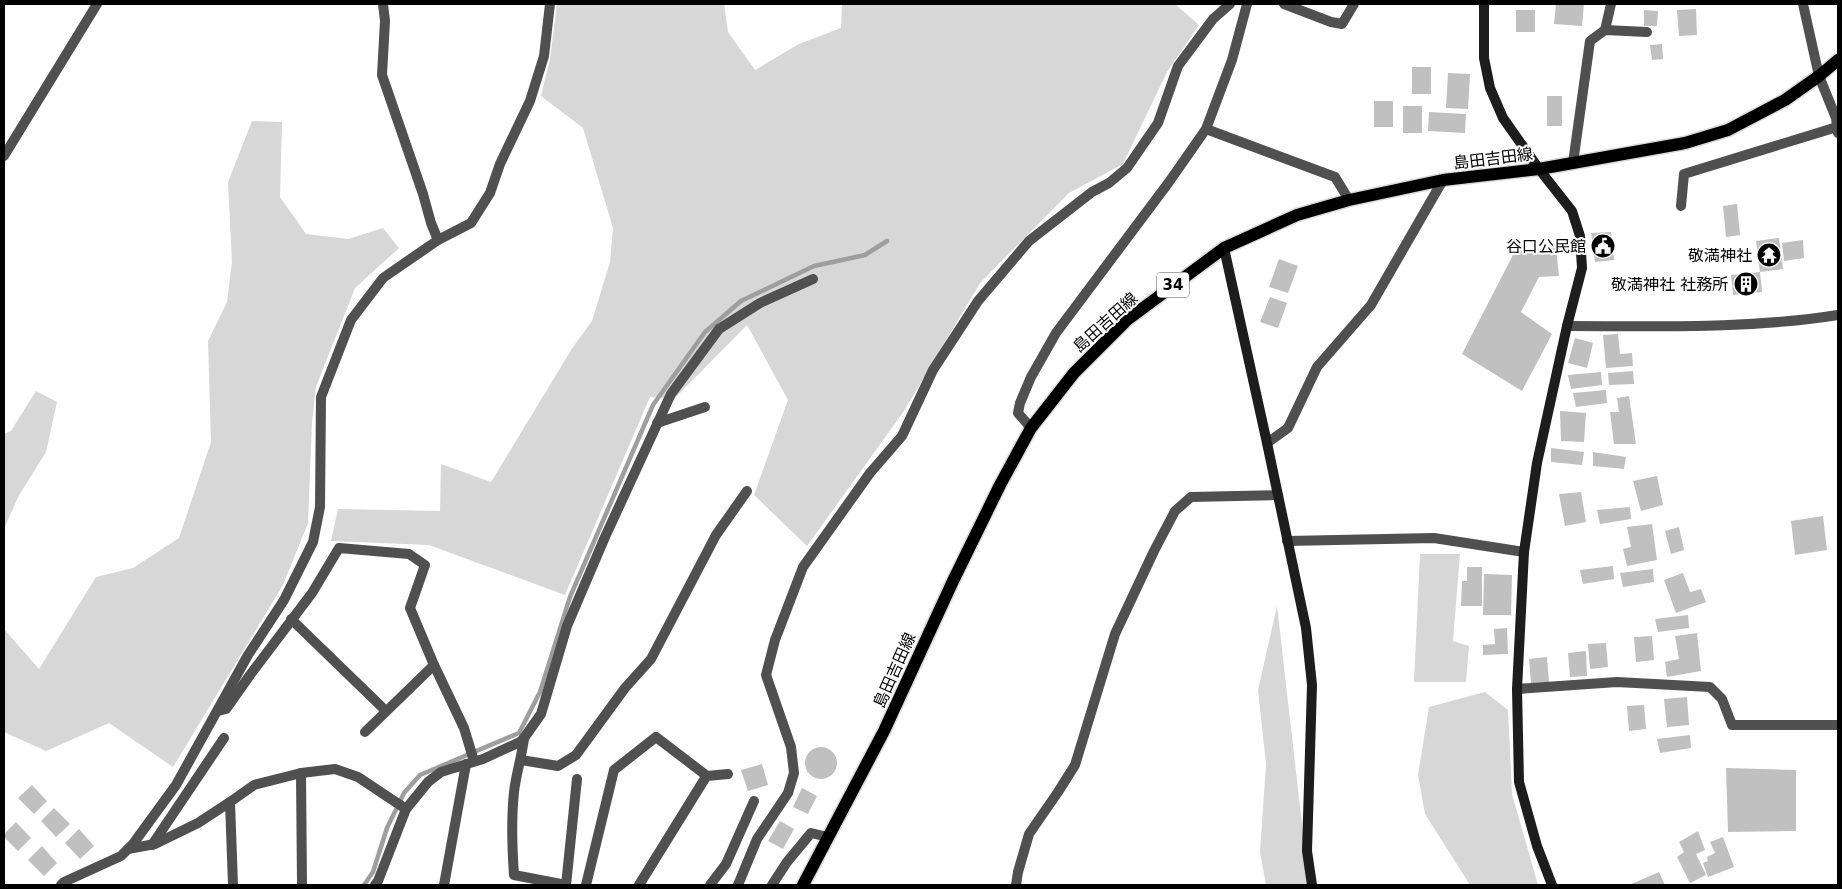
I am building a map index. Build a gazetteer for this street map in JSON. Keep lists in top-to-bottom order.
{
  "streets": {
    "main road": ["島田吉田線", "34"]
  },
  "places": {
    "public building": ["谷口公民館"],
    "temple": ["敬満神社"],
    "building": ["敬満神社 社務所"]
  }
}
